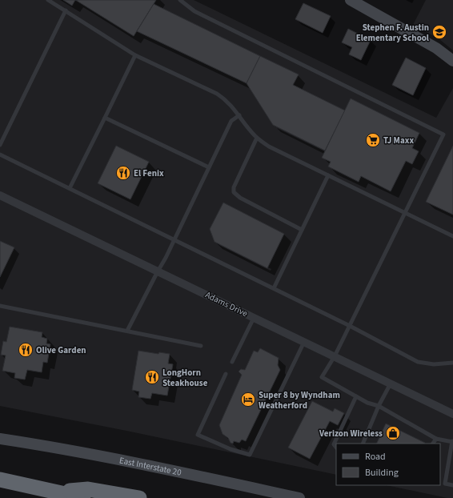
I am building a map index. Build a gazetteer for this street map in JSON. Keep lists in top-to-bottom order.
{
  "streets": {
    "main road": ["East Interstate 20"],
    "street": ["Adams Drive"]
  },
  "places": {
    "school or university": ["Stephen F. Austin Elementary School"],
    "supermarket": ["TJ Maxx"],
    "restaurant": ["El Fenix", "Olive Garden", "LongHorn Steakhouse"],
    "hotel": ["Super 8 by Wyndham Weatherford"],
    "shop": ["Verizon Wireless"]
  },
  "legend": ["Road", "Building"]
}
